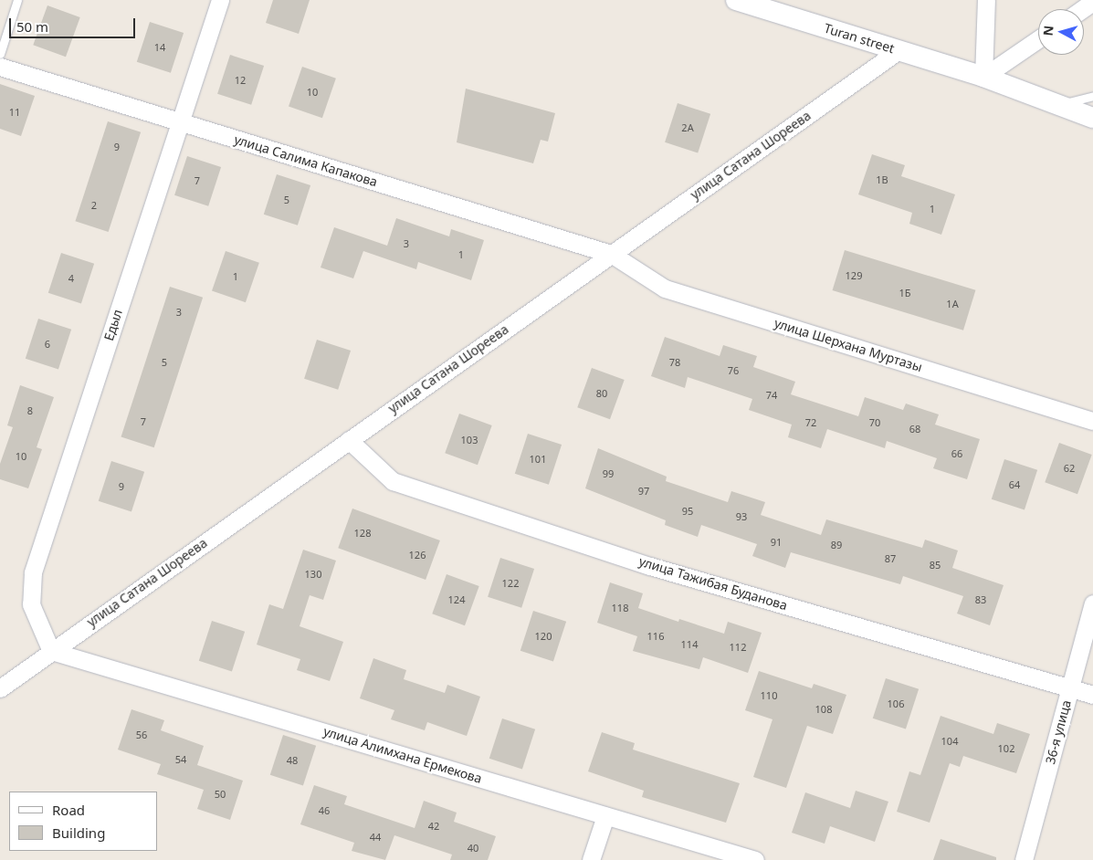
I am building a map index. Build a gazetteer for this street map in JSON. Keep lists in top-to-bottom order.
{
  "streets": {
    "street": [
      "Turan street",
      "улица Сатана Шореева",
      "улица Салима Капакова",
      "Едыл",
      "улица Шерхана Муртазы",
      "улица Тажибая Буданова",
      "36-я улица",
      "улица Алимхана Ермекова"
    ]
  },
  "crossings": [
    ["Turan street", "улица Сатана Шореева"],
    ["улица Сатана Шореева", "улица Салима Капакова"],
    ["улица Сатана Шореева", "Едыл"],
    ["улица Сатана Шореева", "улица Шерхана Муртазы"],
    ["улица Сатана Шореева", "улица Тажибая Буданова"],
    ["улица Сатана Шореева", "улица Алимхана Ермекова"],
    ["улица Салима Капакова", "Едыл"],
    ["улица Салима Капакова", "улица Шерхана Муртазы"],
    ["Едыл", "улица Алимхана Ермекова"],
    ["улица Тажибая Буданова", "36-я улица"]
  ],
  "house_numbers": [
    "14",
    "12",
    "10",
    "11",
    "2А",
    "9",
    "1В",
    "7",
    "5",
    "2",
    "1",
    "3",
    "1",
    "129",
    "1",
    "4",
    "1Б",
    "1А",
    "3",
    "6",
    "5",
    "78",
    "76",
    "80",
    "74",
    "8",
    "7",
    "72",
    "70",
    "68",
    "103",
    "66",
    "10",
    "101",
    "62",
    "99",
    "64",
    "9",
    "97",
    "95",
    "93",
    "128",
    "91",
    "89",
    "126",
    "87",
    "85",
    "130",
    "122",
    "124",
    "83",
    "118",
    "120",
    "116",
    "114",
    "112",
    "110",
    "106",
    "108",
    "56",
    "104",
    "102",
    "54",
    "48",
    "50",
    "46",
    "42",
    "44",
    "40"
  ],
  "legend": ["Road", "Building"],
  "scale_bar": "50 m",
  "north": "left"
}
